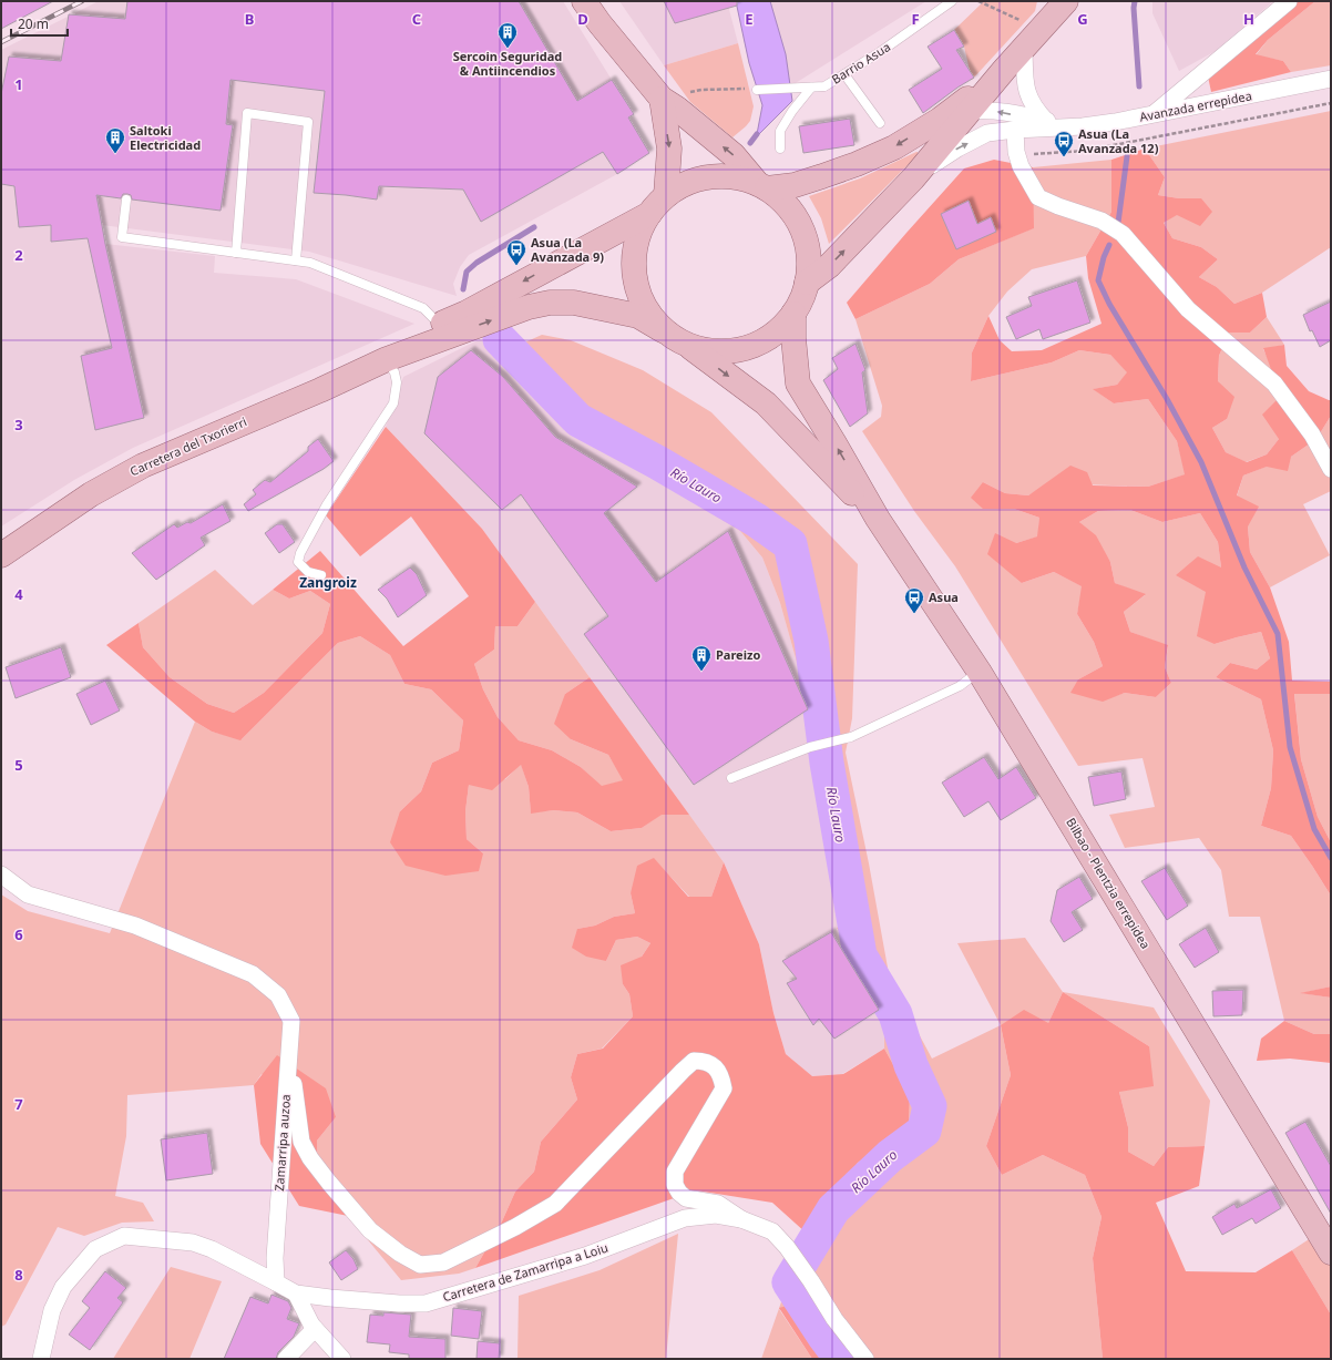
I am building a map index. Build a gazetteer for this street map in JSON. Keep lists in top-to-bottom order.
{
  "streets": {
    "main road": ["Carretera del Txorierri", "Bilbao - Plentzia errepidea"],
    "street": ["Avanzada errepidea", "Zamarripa auzoa", "Carretera de Zamarripa a Loiu"],
    "lane": ["Barrio Asua"]
  },
  "crossings": [
    ["Zamarripa auzoa", "Carretera de Zamarripa a Loiu"]
  ],
  "districts": ["Zangroiz"],
  "water": ["Río Lauro"],
  "places": {
    "building": ["Sercoin Seguridad & Antiincendios", "Saltoki Electricidad", "Pareizo"],
    "bus stop": ["Asua (La Avanzada 12)", "Asua (La Avanzada 9)", "Asua"]
  },
  "scale_bar": "20 m",
  "grid": {
    "columns": [
      "B",
      "C",
      "D",
      "E",
      "F",
      "G",
      "H"
    ],
    "rows": [
      "1",
      "2",
      "3",
      "4",
      "5",
      "6",
      "7",
      "8"
    ]
  }
}
